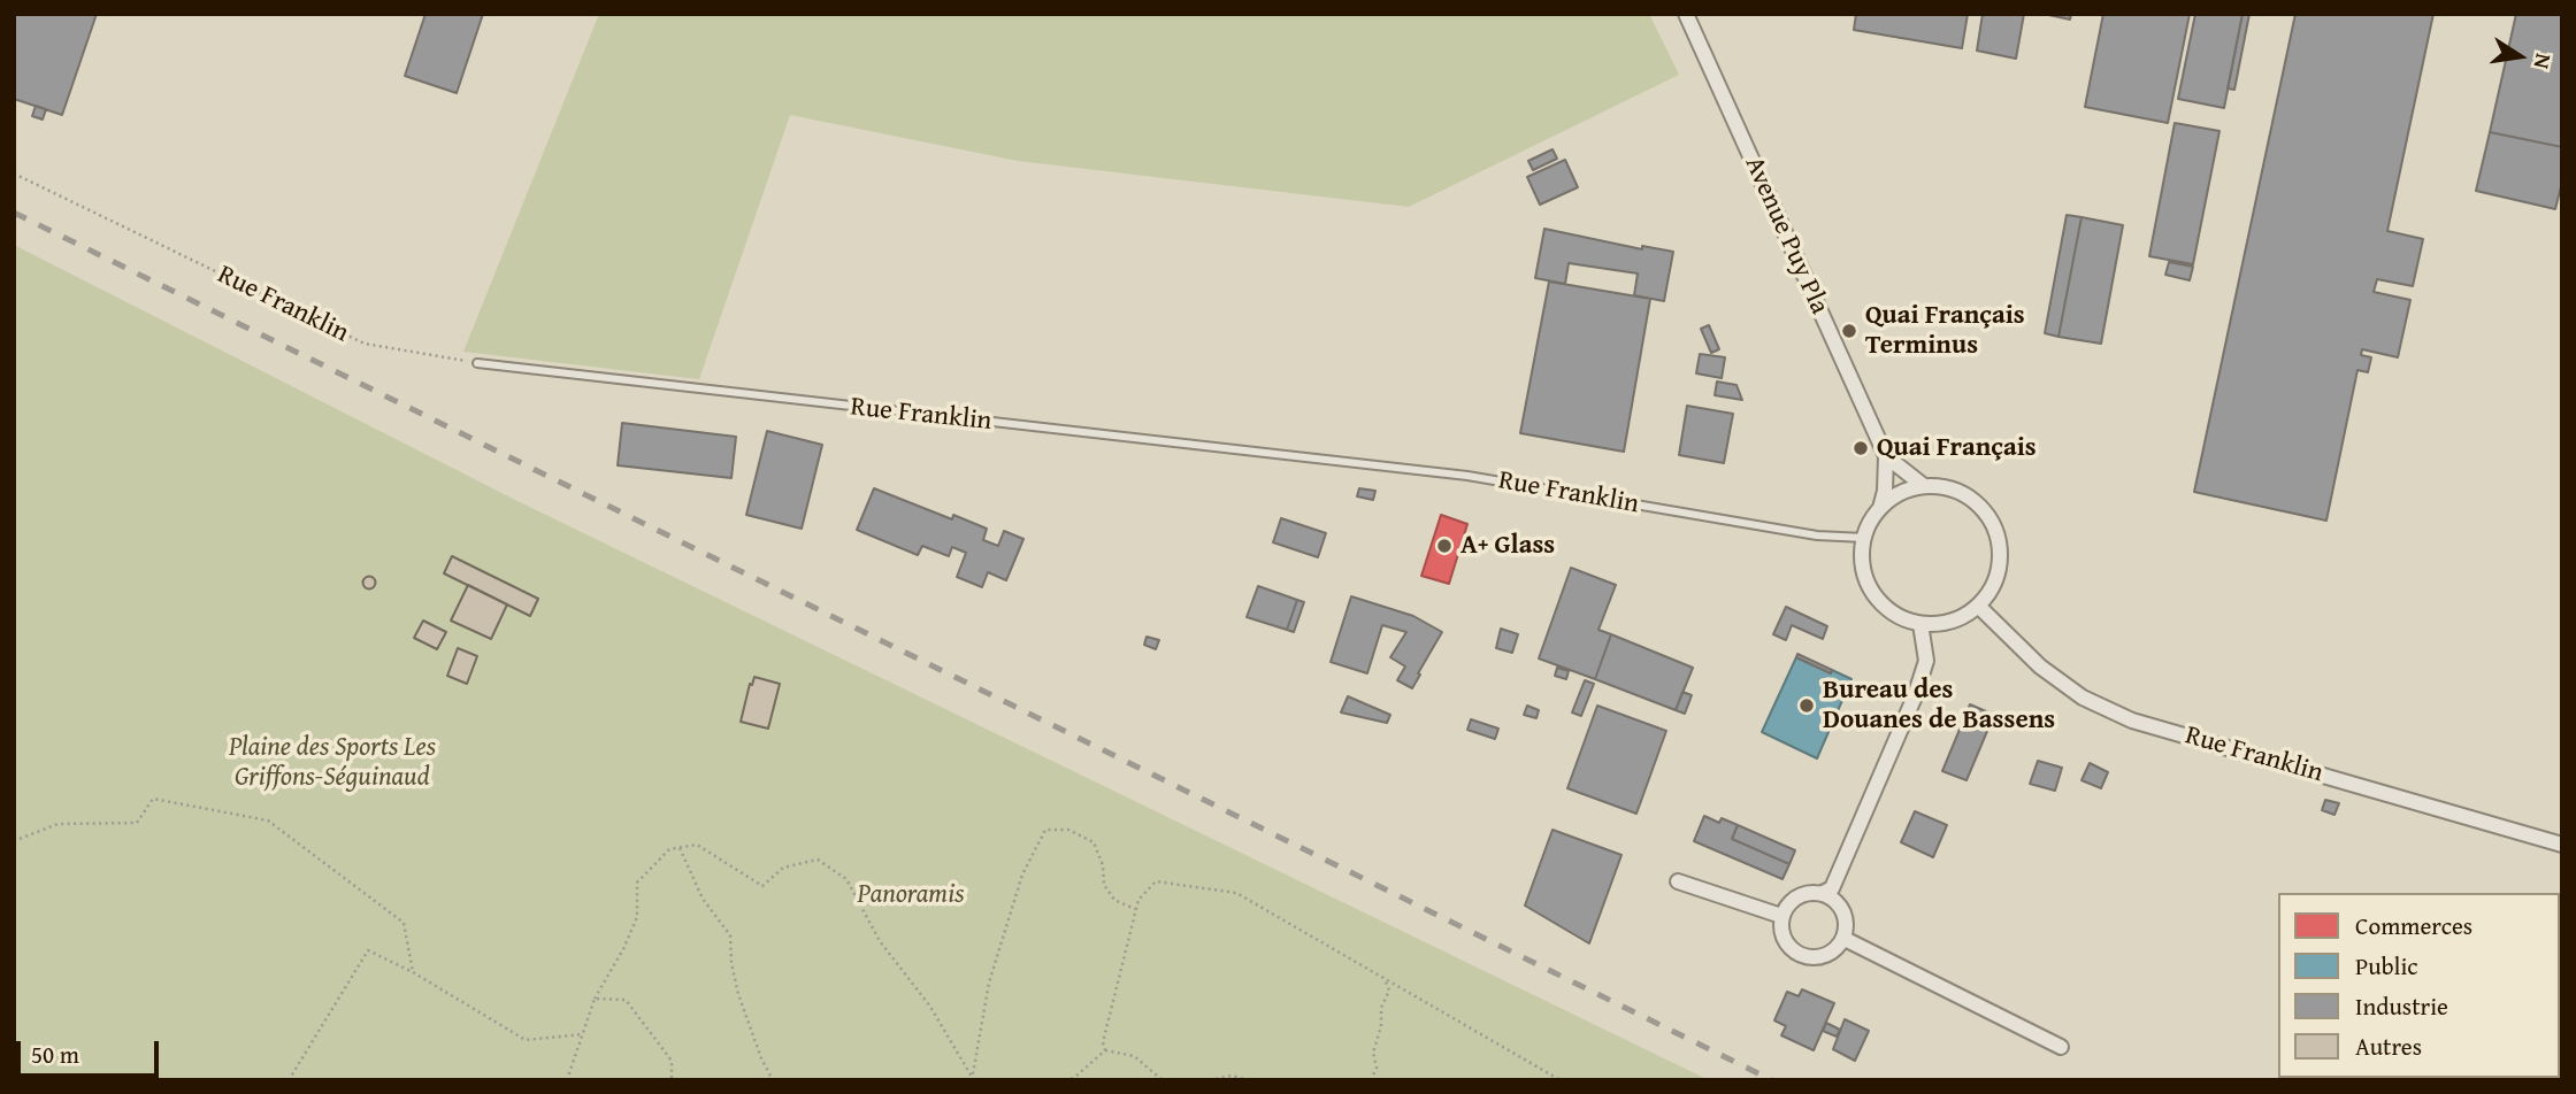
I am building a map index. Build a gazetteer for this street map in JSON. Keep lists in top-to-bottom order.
{
  "streets": {
    "street": ["Avenue Puy Pla", "Rue Franklin"]
  },
  "crossings": [
    ["Avenue Puy Pla", "Rue Franklin"]
  ],
  "parks": ["Plaine des Sports Les Griffons-Séguinaud", "Panoramis"],
  "places": [
    "Quai Français Terminus",
    "Quai Français",
    "A+ Glass",
    "Bureau des Douanes de Bassens"
  ],
  "legend": [
    "Commerces",
    "Public",
    "Industrie",
    "Autres"
  ],
  "scale_bar": "50 m",
  "north": "right"
}
